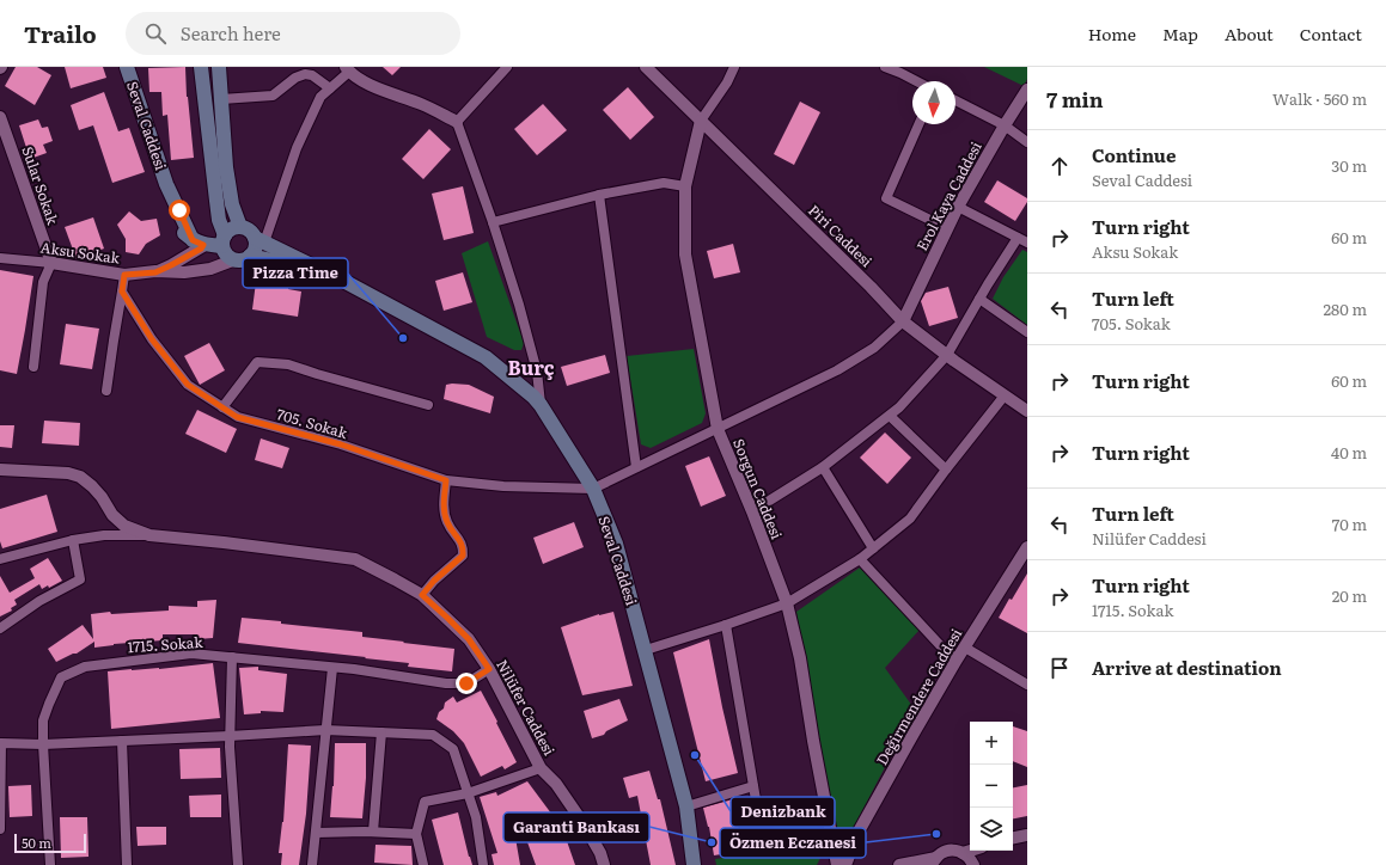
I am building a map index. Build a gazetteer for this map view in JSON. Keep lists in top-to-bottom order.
{
  "streets": {
    "main road": ["Seval Caddesi"],
    "street": [
      "Sular Sokak",
      "Erol Kaya Caddesi",
      "Piri Caddesi",
      "Aksu Sokak",
      "705. Sokak",
      "Sorgun Caddesi",
      "1715. Sokak",
      "Değirmendere Caddesi",
      "Nilüfer Caddesi"
    ]
  },
  "crossings": [
    ["Seval Caddesi", "Aksu Sokak"],
    ["Seval Caddesi", "705. Sokak"],
    ["Sular Sokak", "Aksu Sokak"],
    ["Erol Kaya Caddesi", "Piri Caddesi"],
    ["Piri Caddesi", "Sorgun Caddesi"],
    ["1715. Sokak", "Nilüfer Caddesi"]
  ],
  "districts": ["Burç"],
  "places": [
    "Pizza Time",
    "Denizbank",
    "Özmen Eczanesi",
    "Garanti Bankası"
  ],
  "scale_bar": "50 m",
  "north": "bottom",
  "page": {
    "header": "Trailo",
    "search": "Search here",
    "nav": [
      "Home",
      "Map",
      "About",
      "Contact"
    ],
    "heading": ["7 min", "Walk · 560 m"],
    "list": [
      ["Continue", "Seval Caddesi", "30 m"],
      ["Turn right", "Aksu Sokak", "60 m"],
      ["Turn left", "705. Sokak", "280 m"],
      ["Turn right", "60 m"],
      ["Turn right", "40 m"],
      ["Turn left", "Nilüfer Caddesi", "70 m"],
      ["Turn right", "1715. Sokak", "20 m"],
      "Arrive at destination"
    ],
    "map_buttons": ["+", "−"],
    "scale": "50 m"
  }
}
